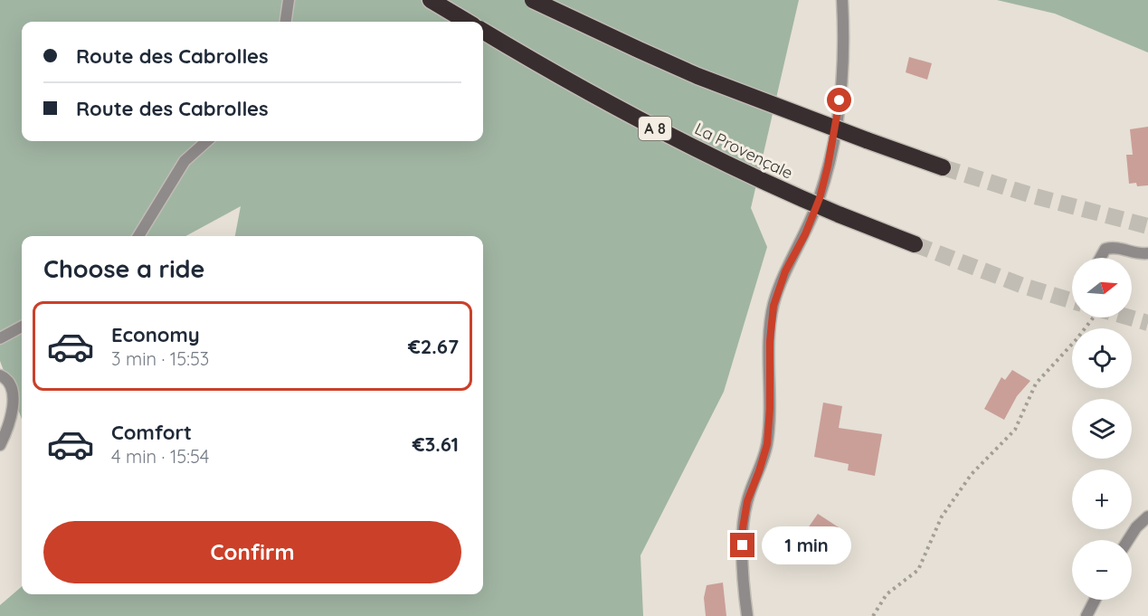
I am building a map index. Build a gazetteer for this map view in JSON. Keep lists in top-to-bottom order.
{
  "streets": {
    "highway": ["A 8", "La Provençale"]
  },
  "north": "right",
  "page": {
    "banner": ["Route des Cabrolles", "Route des Cabrolles"],
    "heading": "Choose a ride",
    "map_buttons": ["+", "−"],
    "list": [
      {
        "name": "Economy",
        "note": "3 min · 15:53",
        "value": "€2.67"
      },
      {
        "name": "Comfort",
        "note": "4 min · 15:54",
        "value": "€3.61"
      }
    ],
    "buttons": "Confirm",
    "bubble": "1 min"
  }
}
